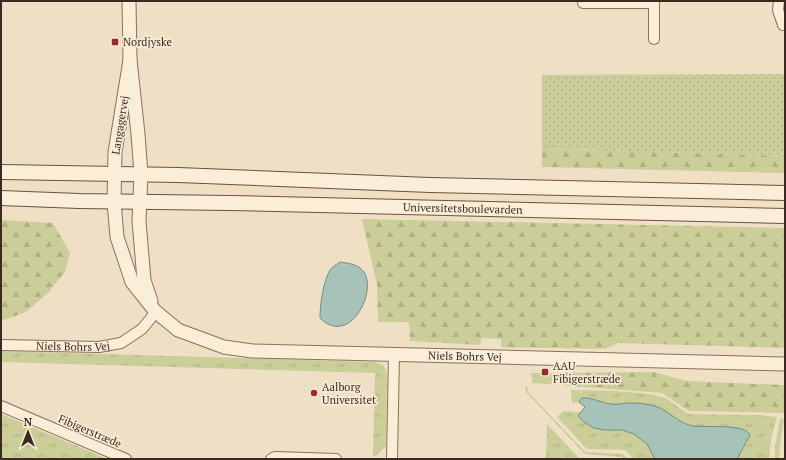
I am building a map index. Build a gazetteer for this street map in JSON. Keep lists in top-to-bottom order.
{
  "streets": {
    "main road": ["Universitetsboulevarden"],
    "street": ["Langagervej", "Niels Bohrs Vej", "Fibigerstræde"]
  },
  "crossings": [
    ["Langagervej", "Universitetsboulevarden"],
    ["Langagervej", "Niels Bohrs Vej"],
    ["Universitetsboulevarden", "Niels Bohrs Vej"]
  ],
  "places": {
    "transit": ["Nordjyske", "AAU Fibigerstræde"],
    "other": ["Aalborg Universitet"]
  },
  "north": "top"
}
